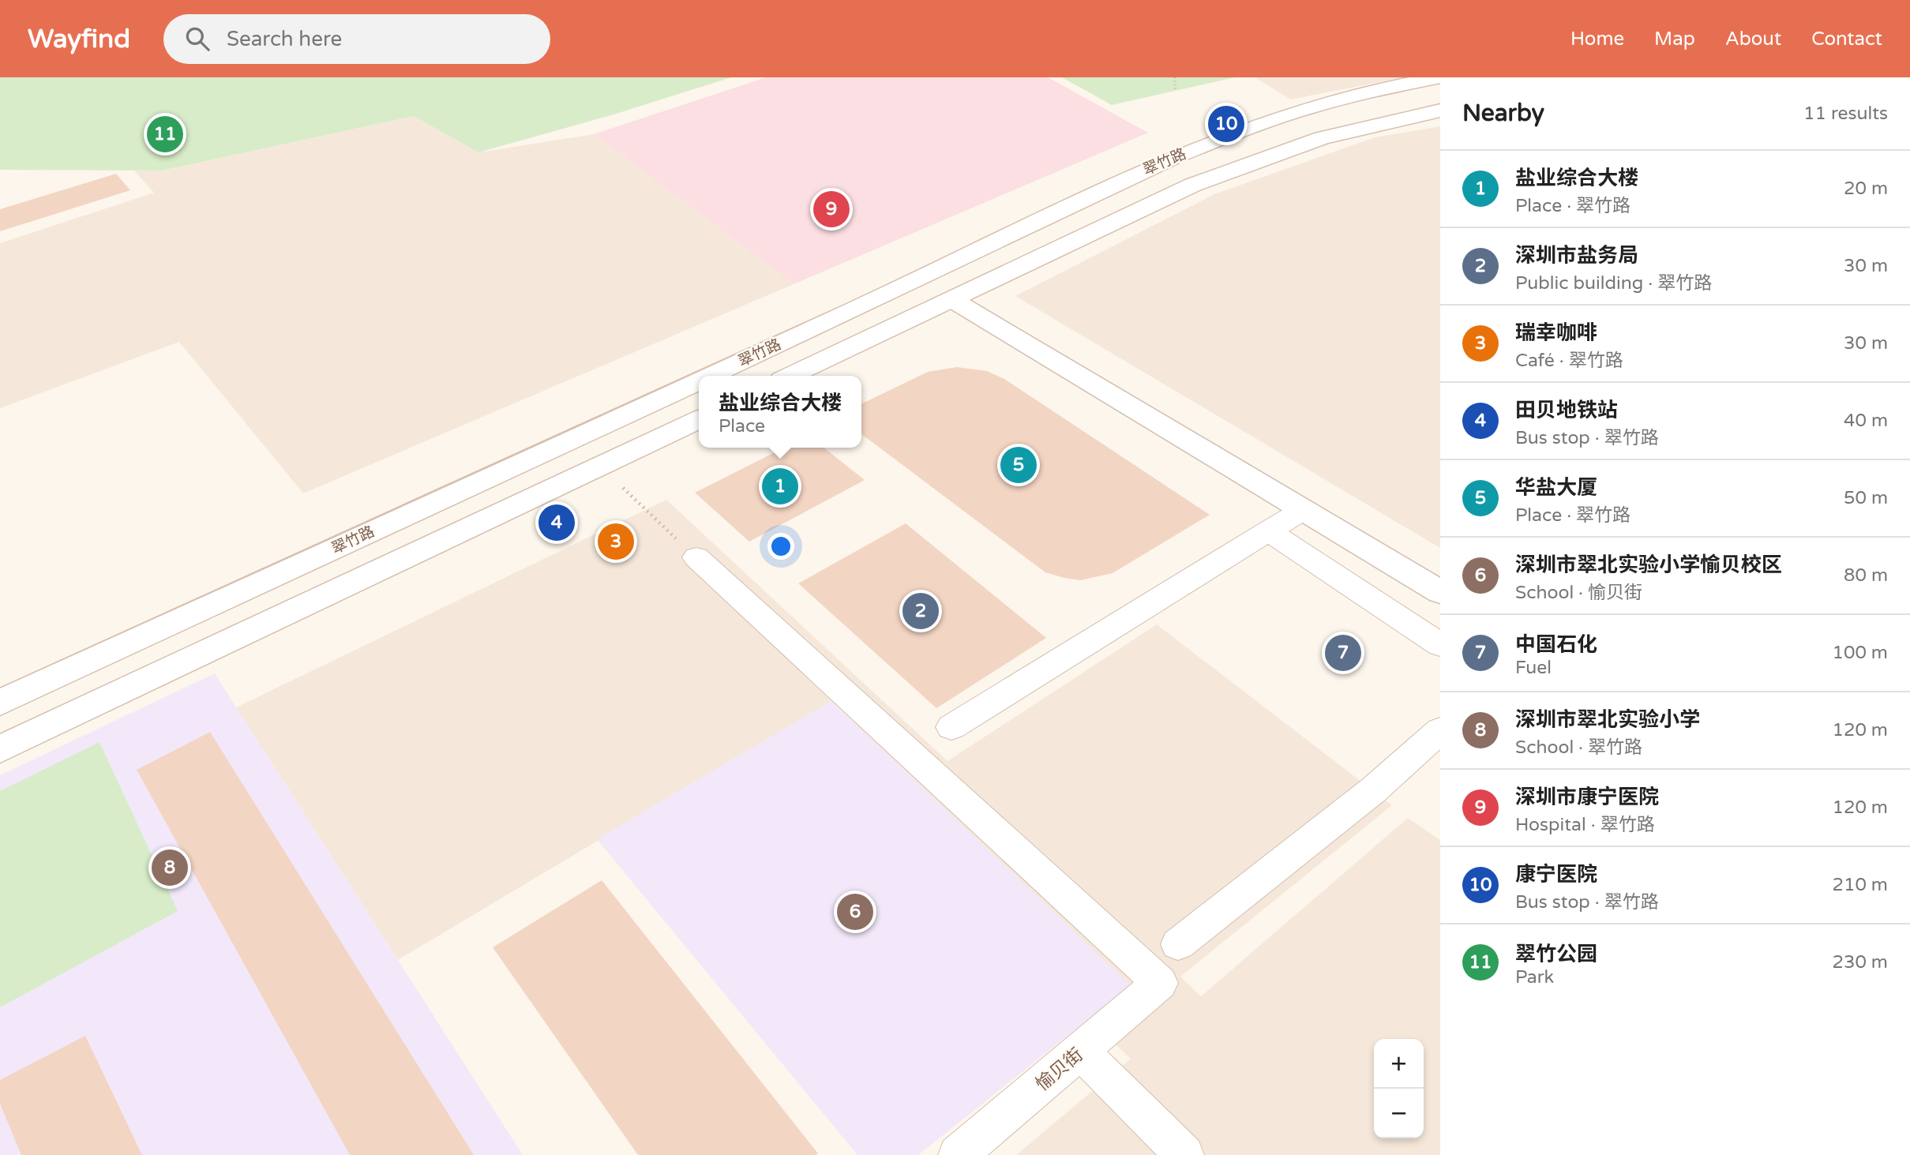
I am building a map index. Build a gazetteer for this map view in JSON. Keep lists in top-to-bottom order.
{
  "streets": {
    "main road": ["翠竹路"],
    "street": ["愉贝街"]
  },
  "page": {
    "header": "Wayfind",
    "search": "Search here",
    "nav": [
      "Home",
      "Map",
      "About",
      "Contact"
    ],
    "heading": ["Nearby", "11 results"],
    "pins": [
      "10",
      "11",
      "9",
      "5",
      "1",
      "4",
      "3",
      "2",
      "7",
      "8",
      "6"
    ],
    "list": [
      {
        "mark": "1",
        "name": "盐业综合大楼",
        "note": "Place · 翠竹路",
        "value": "20 m"
      },
      {
        "mark": "2",
        "name": "深圳市盐务局",
        "note": "Public building · 翠竹路",
        "value": "30 m"
      },
      {
        "mark": "3",
        "name": "瑞幸咖啡",
        "note": "Café · 翠竹路",
        "value": "30 m"
      },
      {
        "mark": "4",
        "name": "田贝地铁站",
        "note": "Bus stop · 翠竹路",
        "value": "40 m"
      },
      {
        "mark": "5",
        "name": "华盐大厦",
        "note": "Place · 翠竹路",
        "value": "50 m"
      },
      {
        "mark": "6",
        "name": "深圳市翠北实验小学愉贝校区",
        "note": "School · 愉贝街",
        "value": "80 m"
      },
      {
        "mark": "7",
        "name": "中国石化",
        "note": "Fuel",
        "value": "100 m"
      },
      {
        "mark": "8",
        "name": "深圳市翠北实验小学",
        "note": "School · 翠竹路",
        "value": "120 m"
      },
      {
        "mark": "9",
        "name": "深圳市康宁医院",
        "note": "Hospital · 翠竹路",
        "value": "120 m"
      },
      {
        "mark": "10",
        "name": "康宁医院",
        "note": "Bus stop · 翠竹路",
        "value": "210 m"
      },
      {
        "mark": "11",
        "name": "翠竹公园",
        "note": "Park",
        "value": "230 m"
      }
    ],
    "popup": ["盐业综合大楼", "Place"],
    "map_buttons": ["+", "−"]
  }
}
